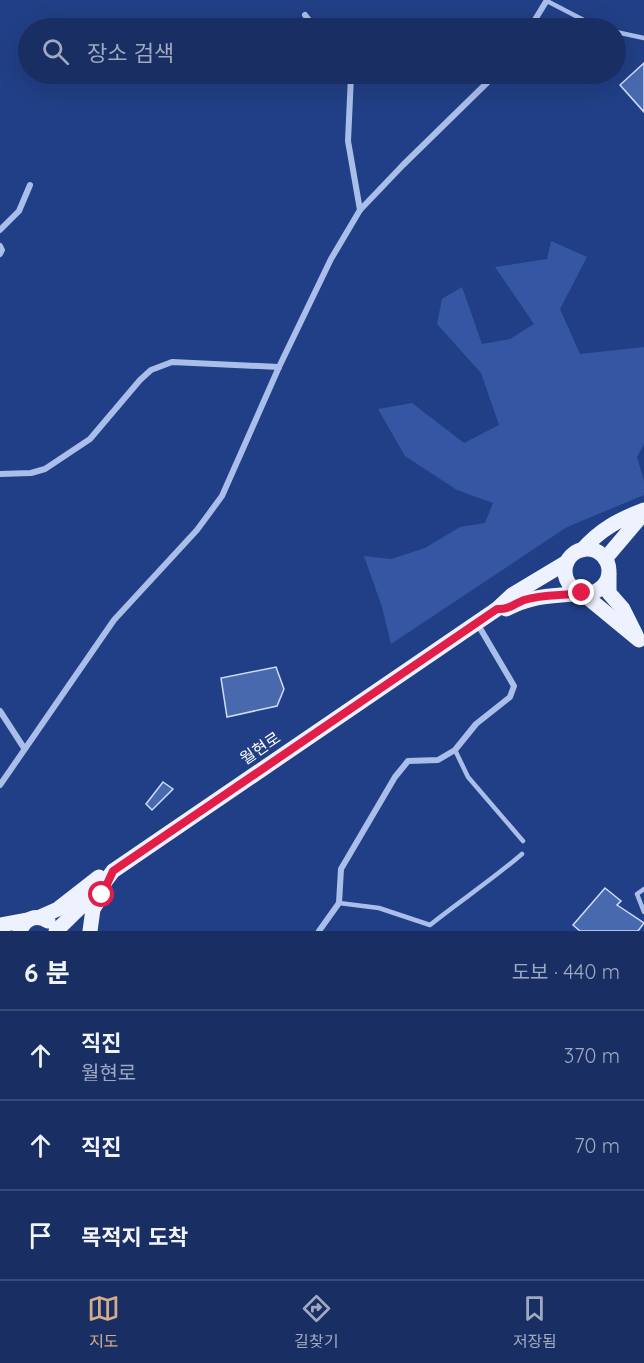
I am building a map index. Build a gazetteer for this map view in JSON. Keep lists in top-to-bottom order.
{
  "streets": {
    "main road": ["월현로"]
  },
  "page": {
    "search": "장소 검색",
    "heading": ["6 분", "도보 · 440 m"],
    "list": [
      ["직진", "월현로", "370 m"],
      ["직진", "70 m"],
      "목적지 도착"
    ],
    "nav": ["지도", "길찾기", "저장됨"]
  }
}
